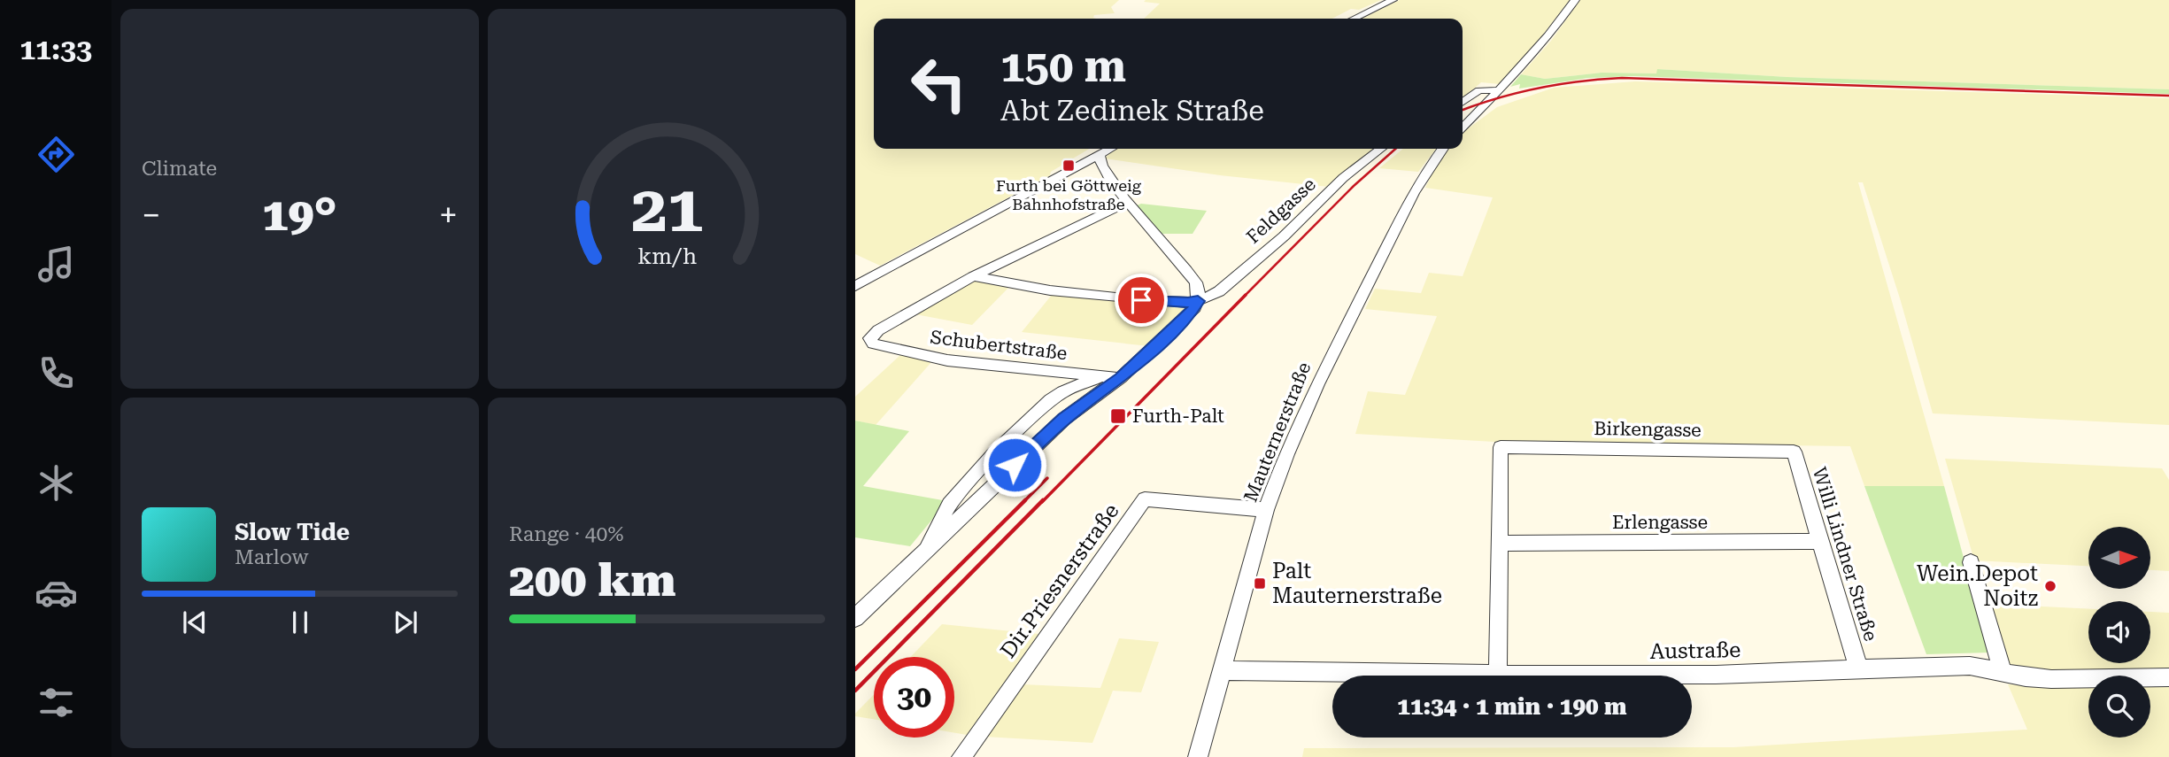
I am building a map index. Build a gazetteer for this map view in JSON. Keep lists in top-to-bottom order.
{
  "streets": {
    "street": [
      "Feldgasse",
      "Schubertstraße",
      "Birkengasse",
      "Mauternerstraße",
      "Erlengasse",
      "Willi Lindner Straße",
      "Dir.Priesnerstraße",
      "Austraße"
    ]
  },
  "crossings": [
    ["Birkengasse", "Erlengasse"],
    ["Birkengasse", "Willi Lindner Straße"],
    ["Mauternerstraße", "Dir.Priesnerstraße"],
    ["Mauternerstraße", "Austraße"],
    ["Erlengasse", "Willi Lindner Straße"],
    ["Willi Lindner Straße", "Austraße"]
  ],
  "places": {
    "transit": ["Furth bei Göttweig Bahnhofstraße", "Furth-Palt", "Palt Mauternerstraße"],
    "other": ["Wein.Depot Noitz"]
  },
  "north": "right",
  "page": {
    "tabs": "11:33",
    "tile": [
      "Climate",
      ["Range · 40%", "200 km"]
    ],
    "turn": ["150 m", "Abt Zedinek Straße"],
    "heat": ["−", "19°", "+"],
    "song": ["Slow Tide", "Marlow"],
    "limit": "30",
    "trip": "11:34 · 1 min · 190 m",
    "gauge": ["21", "km/h"]
  }
}
